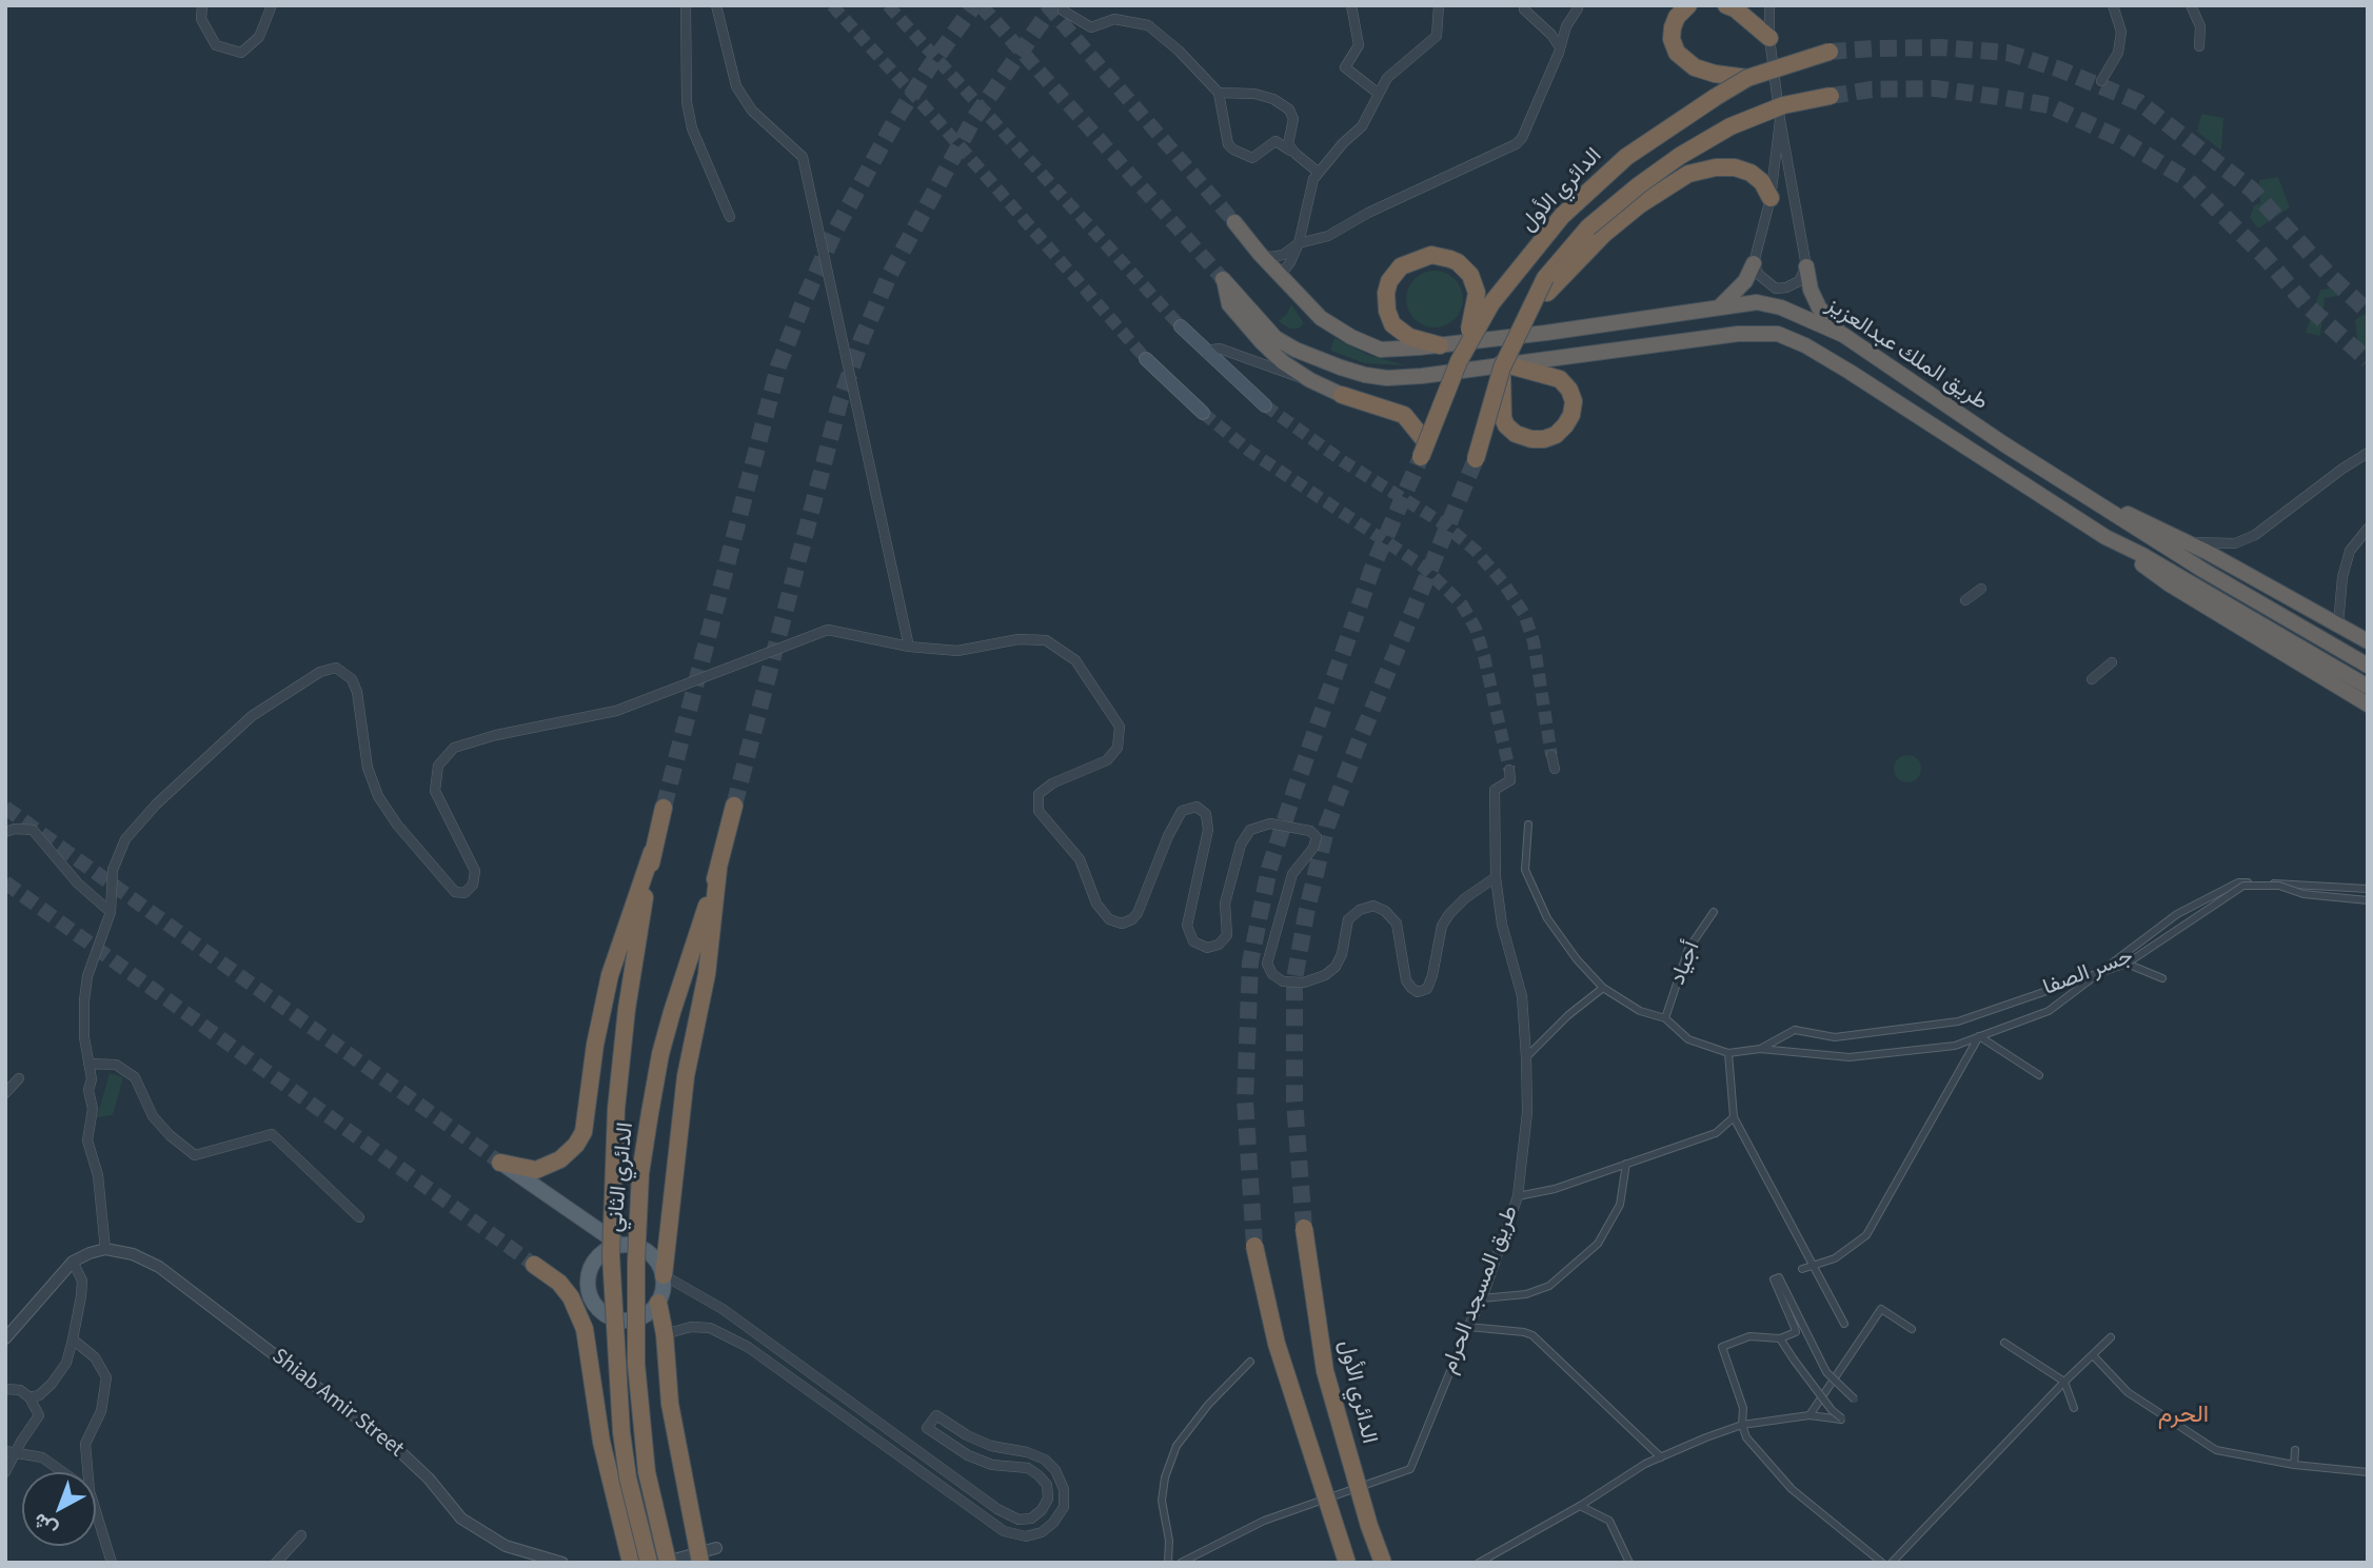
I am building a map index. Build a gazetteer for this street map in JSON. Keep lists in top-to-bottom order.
{
  "streets": {
    "highway": ["الدائري الأول", "طريق الملك عبدالعزيز", "الدائري الثاني"],
    "street": [
      "أجياد",
      "جسر الصفا",
      "طريق المسجد الحرام",
      "Shiab Amir Street"
    ]
  },
  "crossings": [
    ["الدائري الأول", "طريق الملك عبدالعزيز"]
  ],
  "districts": ["الحرم"],
  "north": "bottom left"
}
